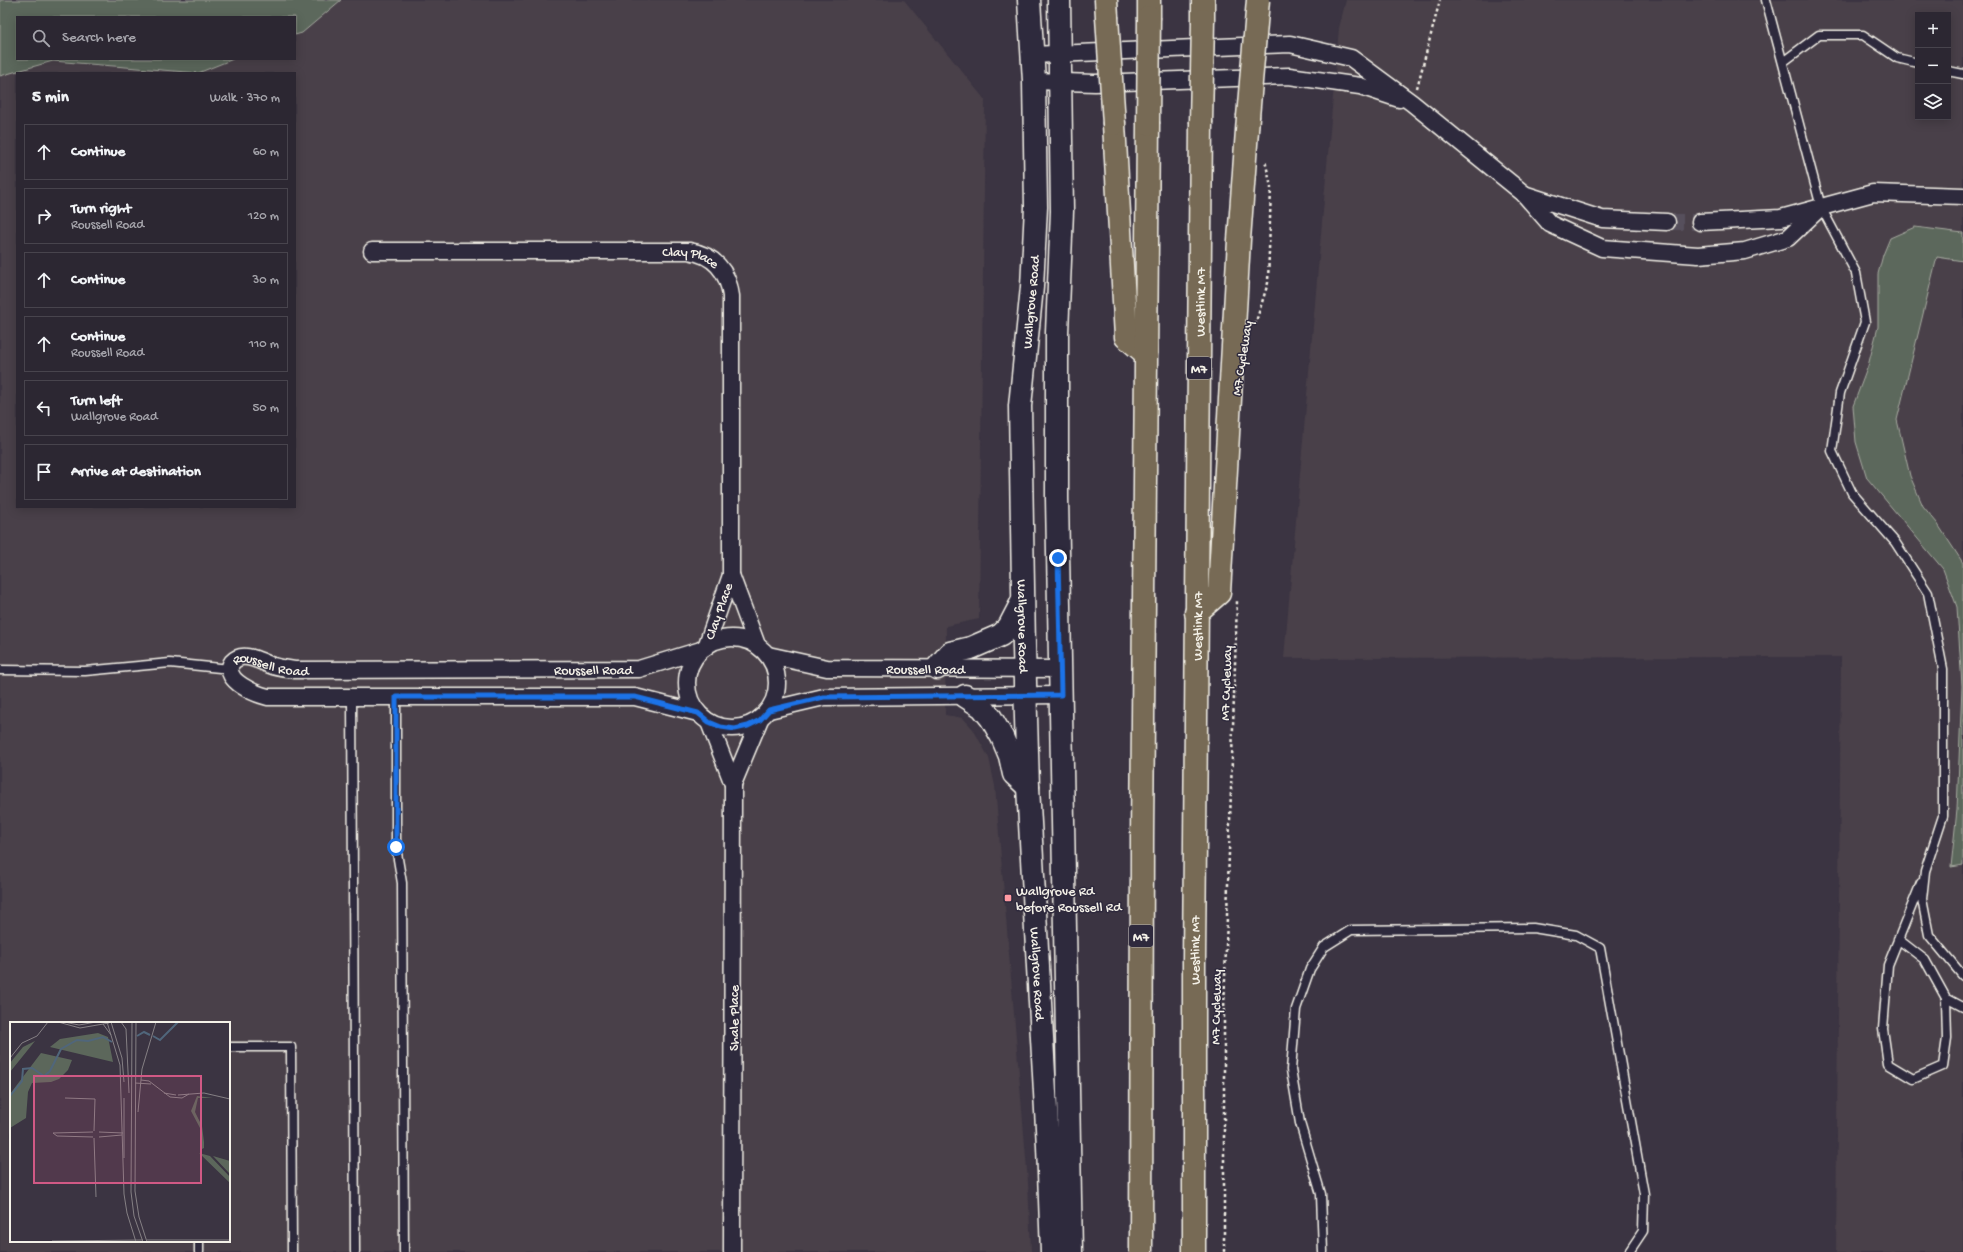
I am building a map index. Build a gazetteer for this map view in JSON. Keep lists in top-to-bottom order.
{
  "streets": {
    "highway": ["Westlink M7", "M7"],
    "main road": ["Wallgrove Road"],
    "street": ["Clay Place", "Roussell Road", "Shale Place"],
    "path": ["M7 Cycleway"]
  },
  "crossings": [
    ["Clay Place", "Roussell Road"],
    ["Clay Place", "Shale Place"],
    ["Wallgrove Road", "Roussell Road"],
    ["Westlink M7", "M7"],
    ["Roussell Road", "Shale Place"]
  ],
  "places": {
    "transit": ["Wallgrove Rd before Roussell Rd"]
  },
  "page": {
    "map_buttons": ["+", "−"],
    "search": "Search here",
    "heading": ["5 min", "Walk · 370 m"],
    "list": [
      ["Continue", "60 m"],
      ["Turn right", "Roussell Road", "120 m"],
      ["Continue", "30 m"],
      ["Continue", "Roussell Road", "110 m"],
      ["Turn left", "Wallgrove Road", "50 m"],
      "Arrive at destination"
    ]
  }
}
